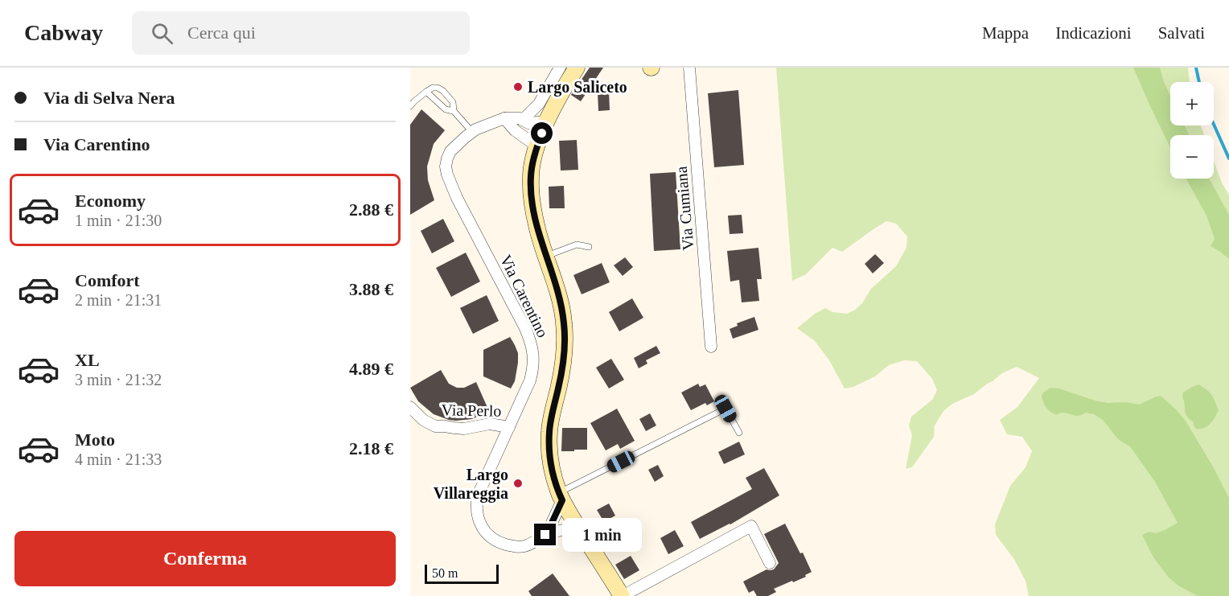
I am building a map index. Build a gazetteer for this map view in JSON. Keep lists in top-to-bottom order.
{
  "streets": {
    "street": ["Via Cumiana", "Via Carentino", "Via Perlo"]
  },
  "crossings": [
    ["Via Carentino", "Via Perlo"]
  ],
  "places": ["Largo Saliceto", "Largo Villareggia"],
  "scale_bar": "50 m",
  "page": {
    "header": "Cabway",
    "search": "Cerca qui",
    "nav": ["Mappa", "Indicazioni", "Salvati"],
    "banner": ["Via di Selva Nera", "Via Carentino"],
    "map_buttons": ["+", "−"],
    "list": [
      {
        "name": "Economy",
        "note": "1 min · 21:30",
        "value": "2.88 €"
      },
      {
        "name": "Comfort",
        "note": "2 min · 21:31",
        "value": "3.88 €"
      },
      {
        "name": "XL",
        "note": "3 min · 21:32",
        "value": "4.89 €"
      },
      {
        "name": "Moto",
        "note": "4 min · 21:33",
        "value": "2.18 €"
      }
    ],
    "bubble": "1 min",
    "buttons": "Conferma",
    "scale": "50 m"
  }
}
